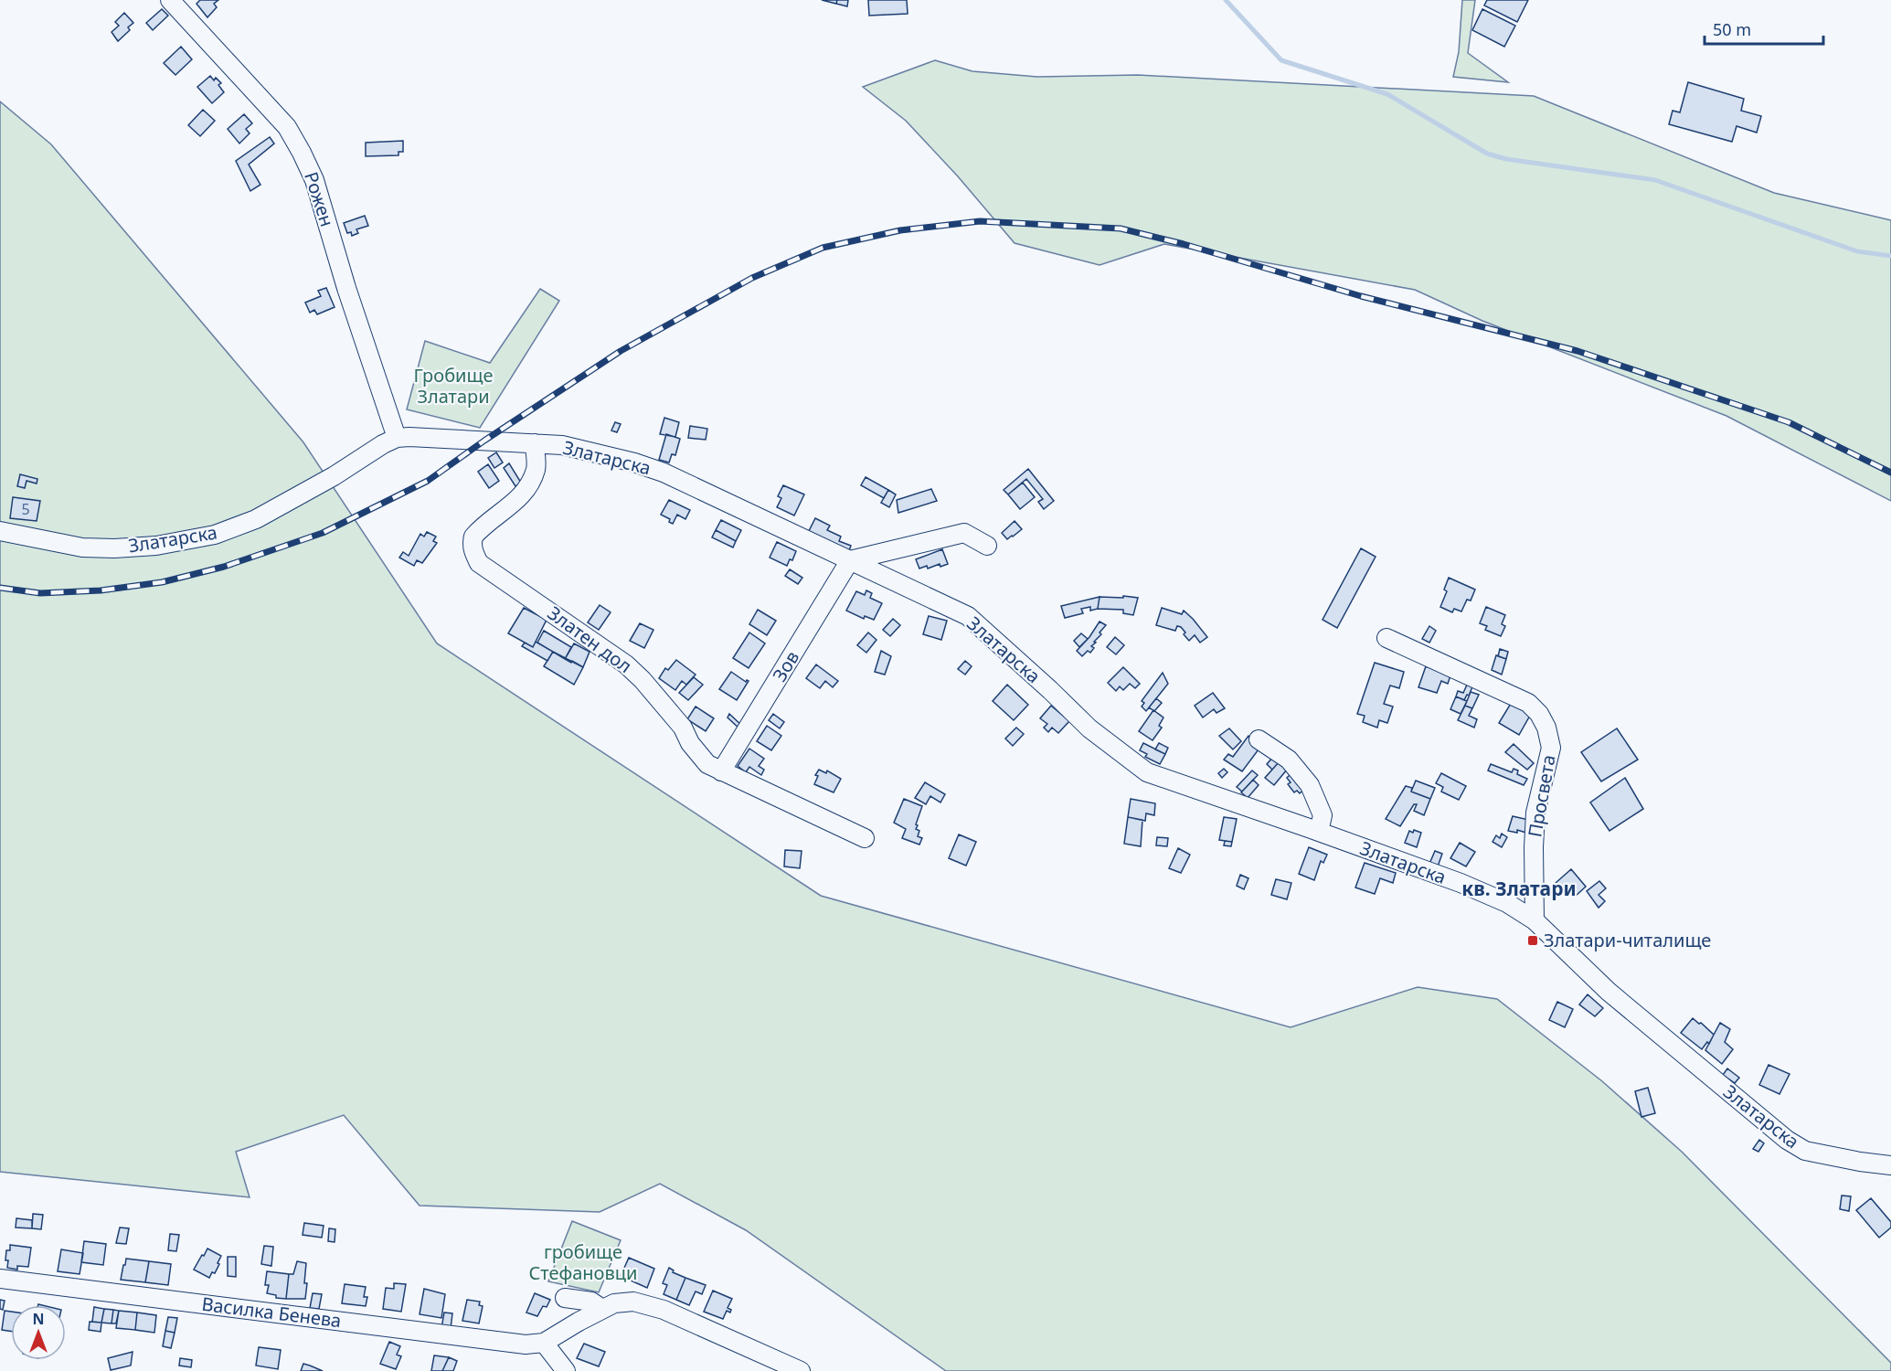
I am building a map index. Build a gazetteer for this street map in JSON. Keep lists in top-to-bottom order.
{
  "streets": {
    "street": [
      "Рожен",
      "Златарска",
      "Златен дол",
      "Зов",
      "Просвета",
      "Василка Бенева"
    ]
  },
  "crossings": [
    ["Рожен", "Златарска"],
    ["Златарска", "Златен дол"],
    ["Златарска", "Зов"],
    ["Златарска", "Просвета"],
    ["Златен дол", "Зов"]
  ],
  "districts": ["кв. Златари"],
  "parks": ["Гробище Златари", "гробище Стефановци"],
  "places": {
    "transit": ["Златари-читалище"]
  },
  "house_numbers": ["5"],
  "scale_bar": "50 m",
  "north": "top"
}
